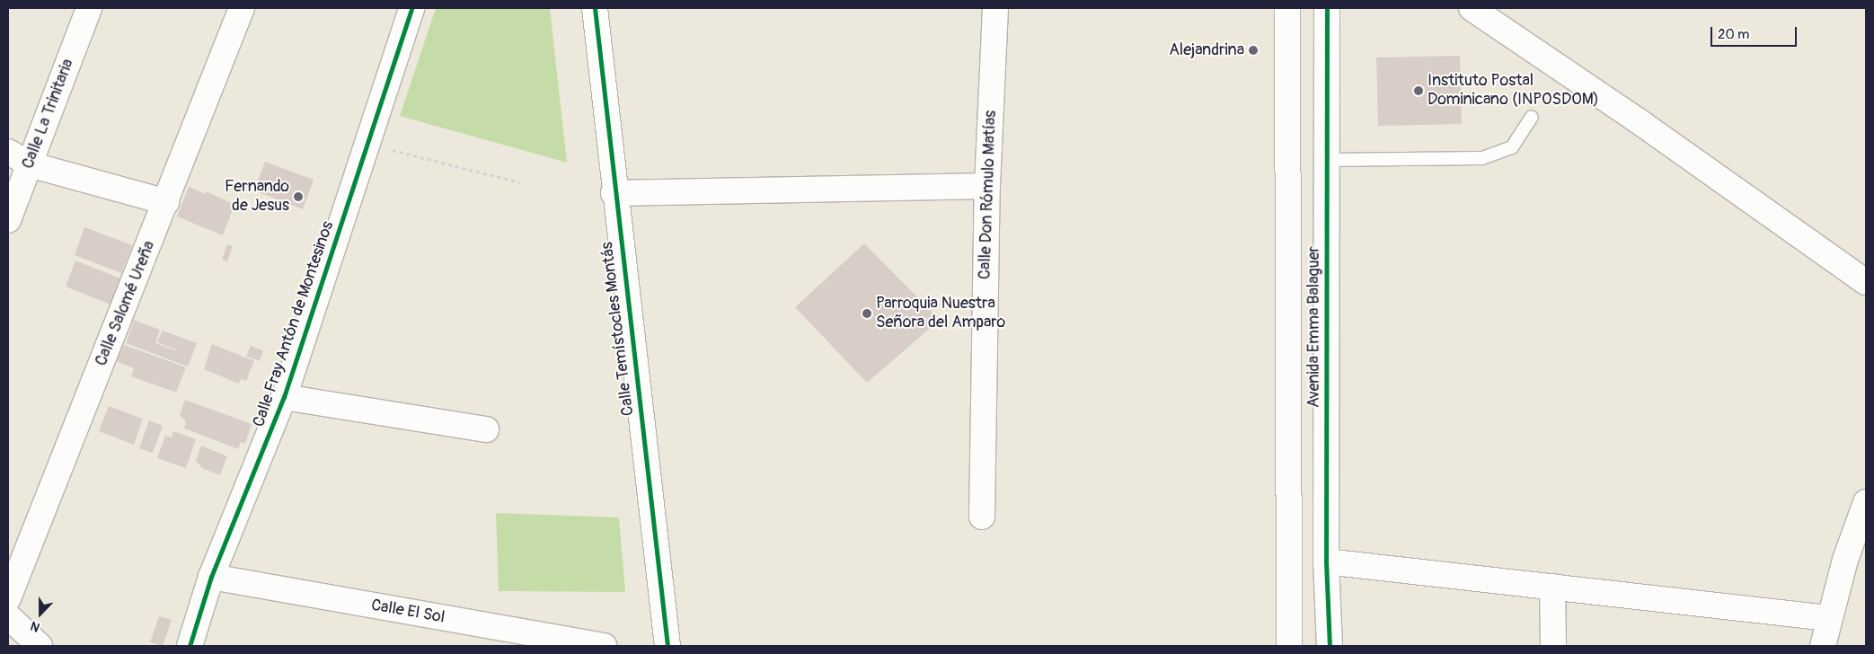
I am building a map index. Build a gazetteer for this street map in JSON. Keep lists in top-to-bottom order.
{
  "streets": {
    "street": [
      "Calle La Trinitaria",
      "Calle Don Rómulo Matías",
      "Calle Salomé Ureña",
      "Calle Fray Antón de Montesinos",
      "Avenida Emma Balaguer",
      "Calle Temístocles Montás",
      "Calle El Sol"
    ]
  },
  "crossings": [
    ["Calle Fray Antón de Montesinos", "Calle El Sol"]
  ],
  "places": [
    "Alejandrina",
    "Instituto Postal Dominicano (INPOSDOM)",
    "Fernando de Jesus",
    "Parroquia Nuestra Señora del Amparo"
  ],
  "scale_bar": "20 m",
  "north": "bottom"
}
